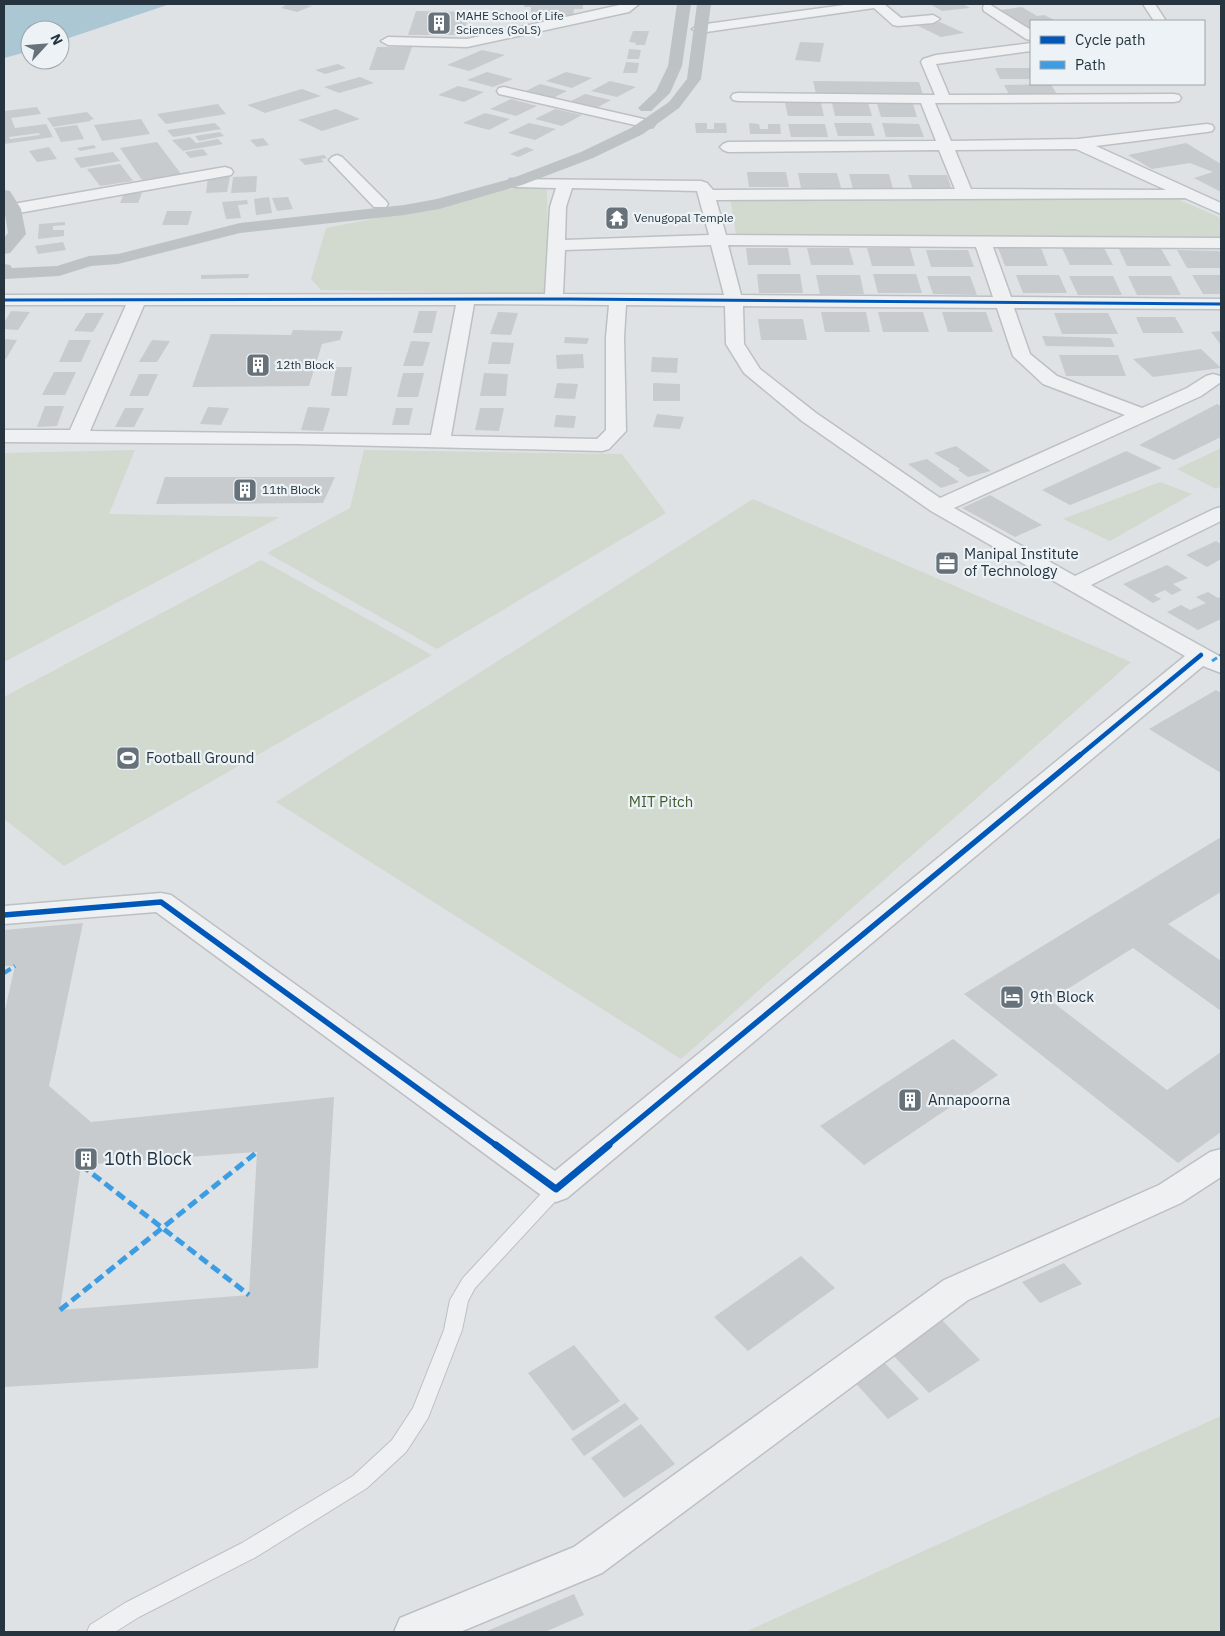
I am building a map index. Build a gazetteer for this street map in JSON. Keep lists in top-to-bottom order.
{
  "parks": ["MIT Pitch"],
  "places": {
    "building": [
      "MAHE School of Life Sciences (SoLS)",
      "12th Block",
      "11th Block",
      "Annapoorna",
      "10th Block"
    ],
    "temple": ["Venugopal Temple"],
    "office": ["Manipal Institute of Technology"],
    "sports": ["Football Ground"],
    "hotel": ["9th Block"]
  },
  "legend": ["Cycle path", "Path"],
  "north": "top right"
}
